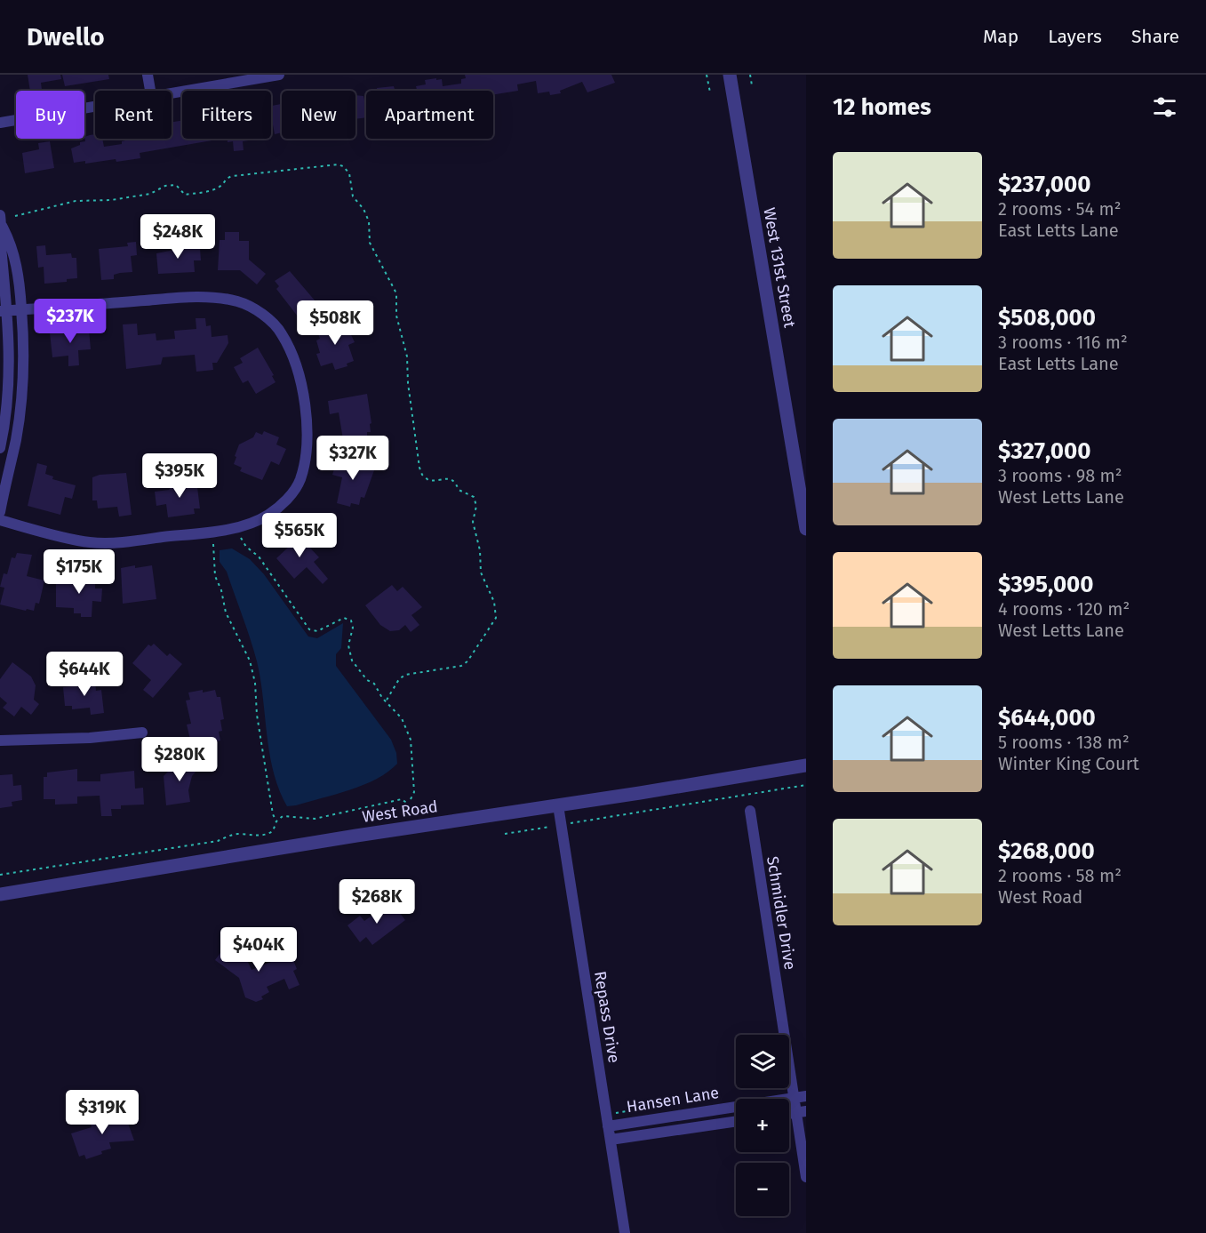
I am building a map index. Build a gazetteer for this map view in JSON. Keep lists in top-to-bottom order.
{
  "streets": {
    "street": [
      "West 131st Street",
      "West Road",
      "Schmidler Drive",
      "Repass Drive",
      "Hansen Lane"
    ]
  },
  "crossings": [
    ["West Road", "Repass Drive"],
    ["Schmidler Drive", "Hansen Lane"],
    ["Repass Drive", "Hansen Lane"]
  ],
  "page": {
    "header": "Dwello",
    "nav": ["Map", "Layers", "Share"],
    "heading": "12 homes",
    "chip": [
      "Buy",
      "Rent",
      "Filters",
      "New",
      "Apartment"
    ],
    "list": [
      {
        "name": "$237,000",
        "note": "2 rooms · 54 m² · East Letts Lane"
      },
      {
        "name": "$508,000",
        "note": "3 rooms · 116 m² · East Letts Lane"
      },
      {
        "name": "$327,000",
        "note": "3 rooms · 98 m² · West Letts Lane"
      },
      {
        "name": "$395,000",
        "note": "4 rooms · 120 m² · West Letts Lane"
      },
      {
        "name": "$644,000",
        "note": "5 rooms · 138 m² · Winter King Court"
      },
      {
        "name": "$268,000",
        "note": "2 rooms · 58 m² · West Road"
      }
    ],
    "price": [
      "$248K",
      "$237K",
      "$508K",
      "$327K",
      "$395K",
      "$565K",
      "$175K",
      "$644K",
      "$280K",
      "$268K",
      "$404K",
      "$319K"
    ],
    "map_buttons": ["+", "−"]
  }
}
